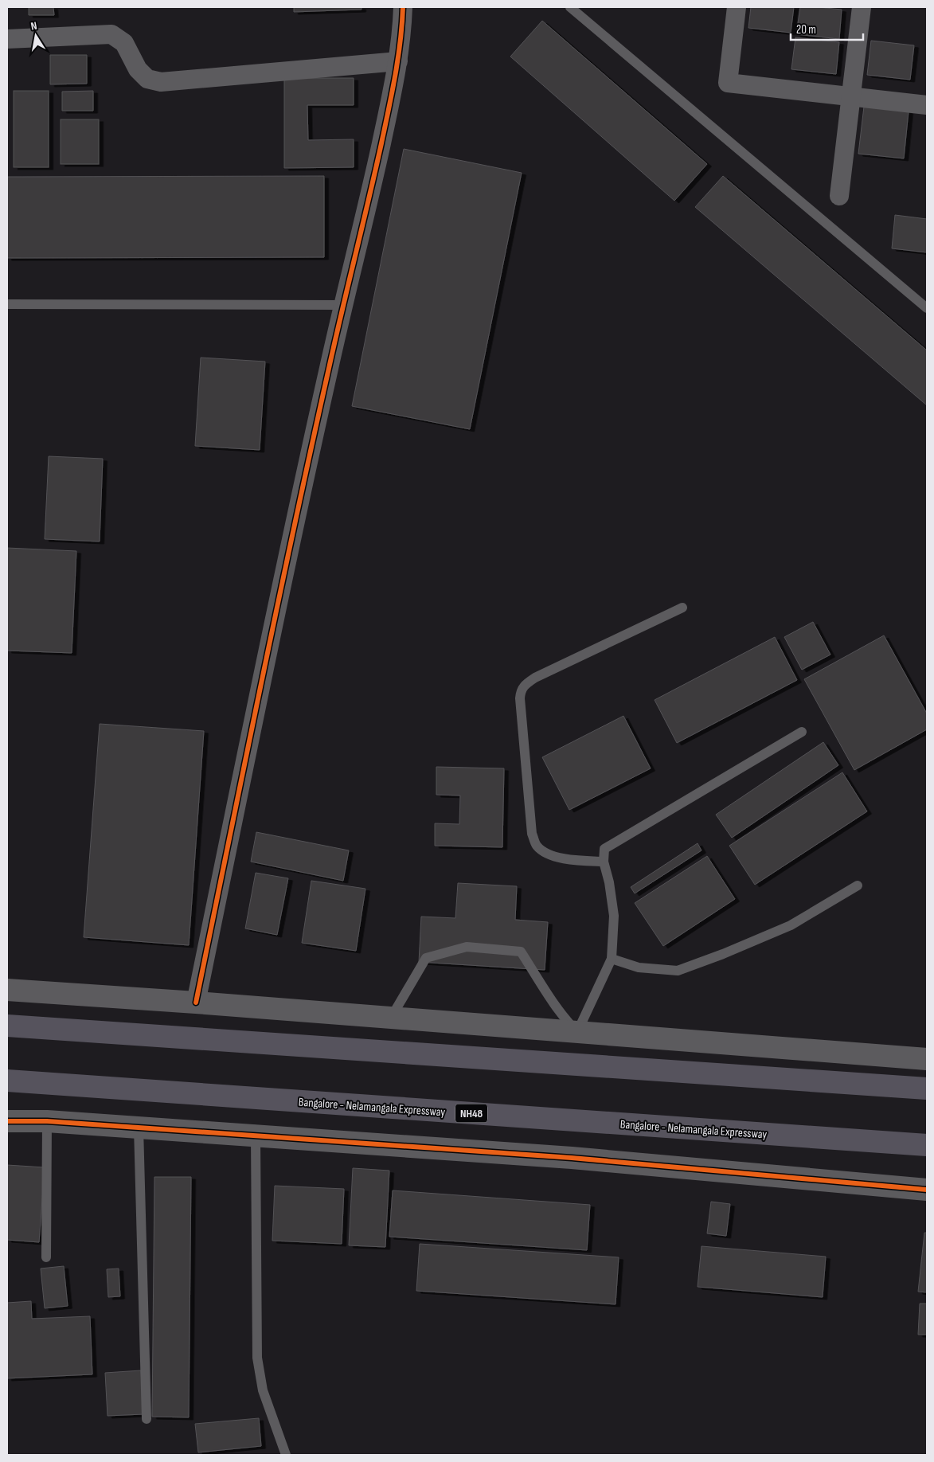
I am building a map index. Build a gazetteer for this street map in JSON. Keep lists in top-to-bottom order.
{
  "streets": {
    "highway": ["Bangalore - Nelamangala Expressway", "NH48"]
  },
  "scale_bar": "20 m",
  "north": "top"
}
